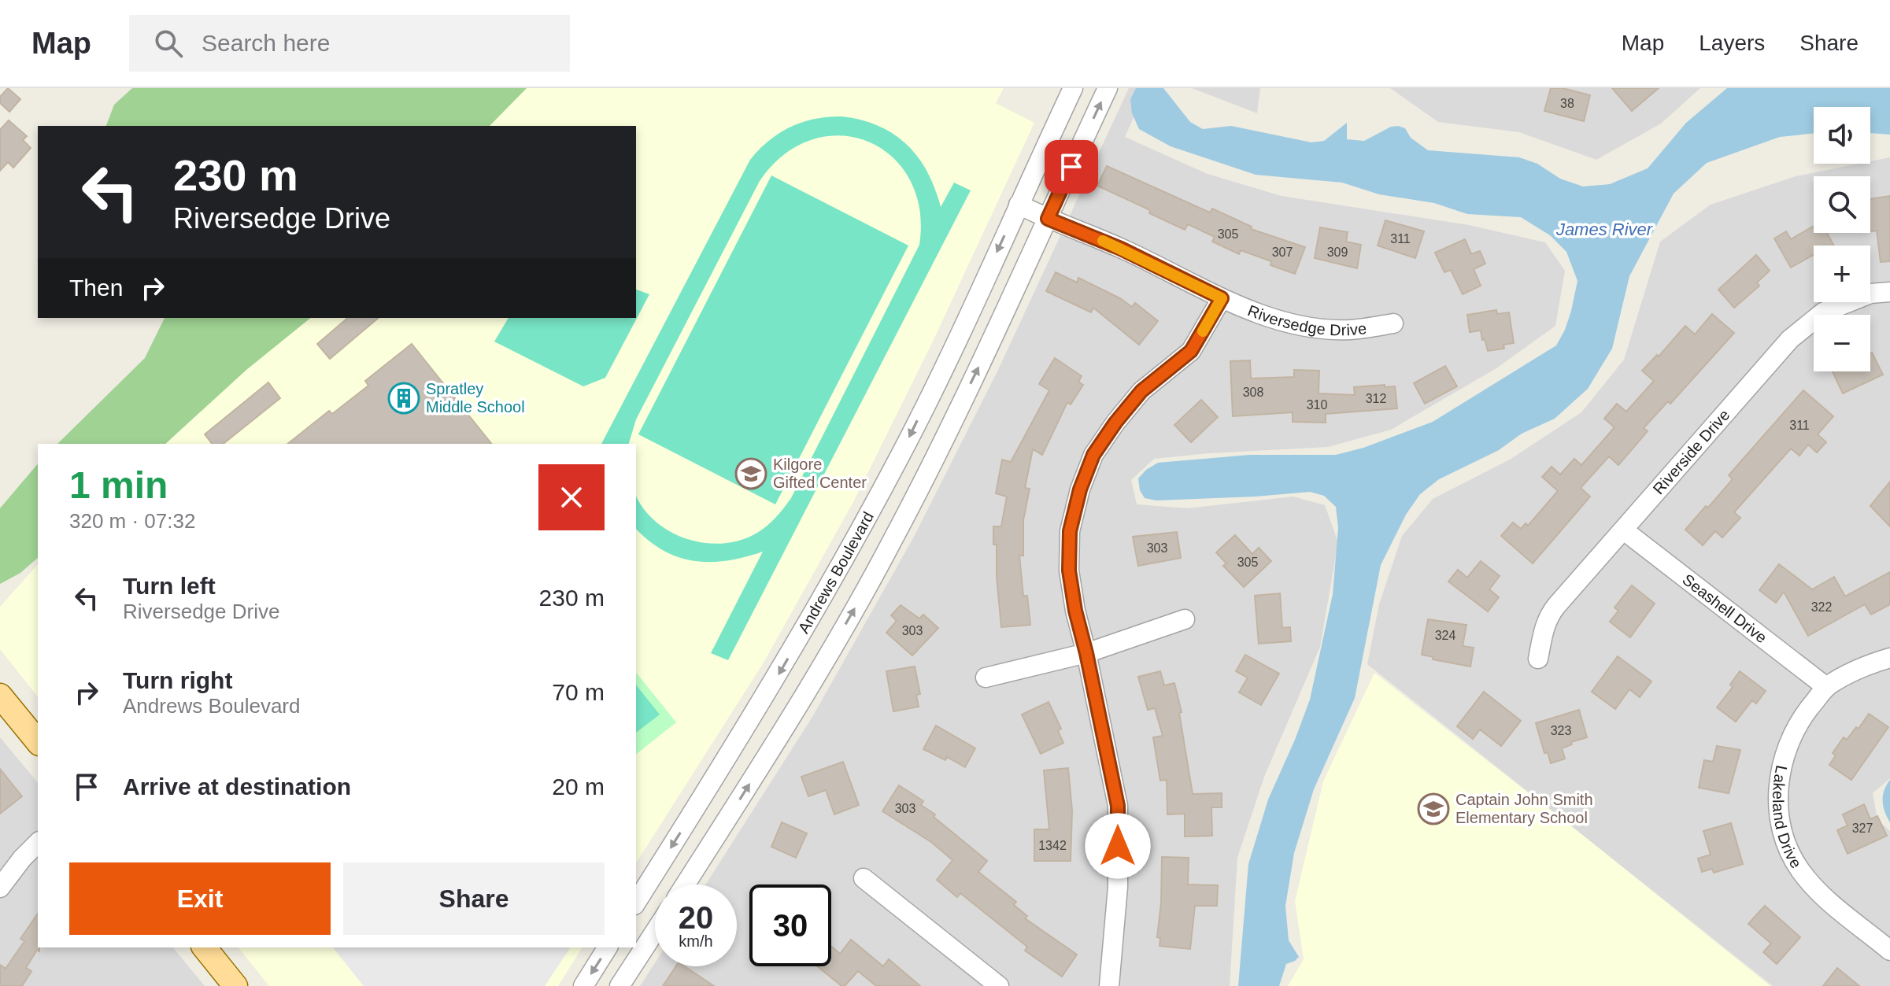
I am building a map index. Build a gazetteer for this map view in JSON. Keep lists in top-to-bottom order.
{
  "streets": {
    "street": [
      "Riversedge Drive",
      "Riverside Drive",
      "Andrews Boulevard",
      "Seashell Drive",
      "Lakeland Drive"
    ]
  },
  "crossings": [
    ["Riversedge Drive", "Andrews Boulevard"],
    ["Riverside Drive", "Seashell Drive"],
    ["Seashell Drive", "Lakeland Drive"]
  ],
  "water": ["James River"],
  "places": {
    "building": ["Spratley Middle School"],
    "school or university": ["Kilgore Gifted Center", "Captain John Smith Elementary School"]
  },
  "house_numbers": [
    "38",
    "305",
    "311",
    "307",
    "309",
    "308",
    "312",
    "310",
    "311",
    "303",
    "305",
    "322",
    "303",
    "324",
    "323",
    "303",
    "327",
    "1342"
  ],
  "page": {
    "header": "Map",
    "search": "Search here",
    "nav": ["Map", "Layers", "Share"],
    "map_buttons": ["+", "−"],
    "turn": ["230 m", "Riversedge Drive"],
    "then": "Then",
    "heading": ["1 min", "320 m · 07:32"],
    "list": [
      {
        "name": "Turn left",
        "note": "Riversedge Drive",
        "value": "230 m"
      },
      {
        "name": "Turn right",
        "note": "Andrews Boulevard",
        "value": "70 m"
      },
      {
        "name": "Arrive at destination",
        "value": "20 m"
      }
    ],
    "buttons": ["Exit", "Share"],
    "speed": "20 km/h",
    "limit": "30"
  }
}
